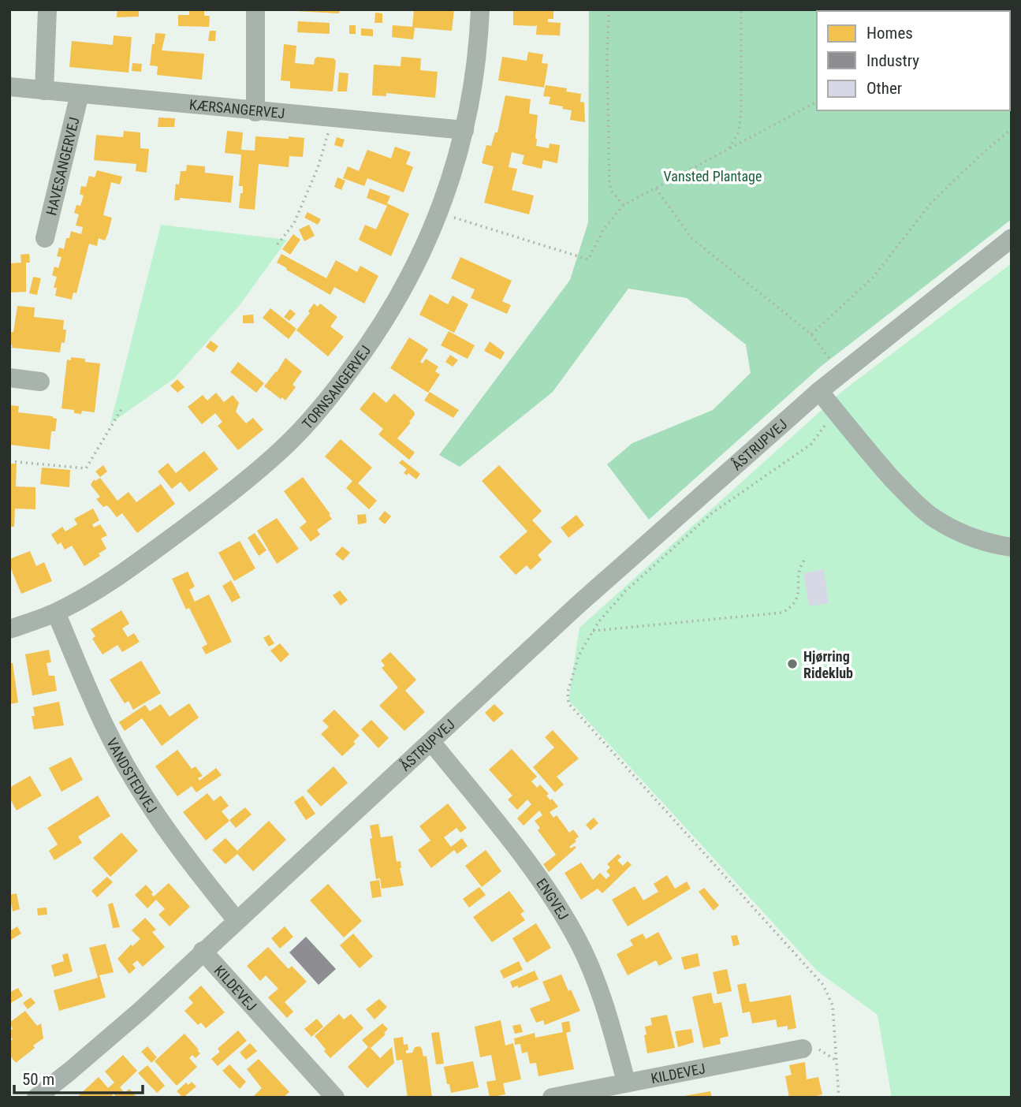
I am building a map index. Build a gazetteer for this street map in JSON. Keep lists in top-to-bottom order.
{
  "streets": {
    "street": [
      "KÆRSANGERVEJ",
      "HAVESANGERVEJ",
      "TORNSANGERVEJ",
      "ÅSTRUPVEJ",
      "VANDSTEDVEJ",
      "ENGVEJ",
      "KILDEVEJ"
    ]
  },
  "crossings": [
    ["KÆRSANGERVEJ", "HAVESANGERVEJ"],
    ["KÆRSANGERVEJ", "TORNSANGERVEJ"],
    ["TORNSANGERVEJ", "VANDSTEDVEJ"],
    ["ÅSTRUPVEJ", "VANDSTEDVEJ"],
    ["ÅSTRUPVEJ", "ENGVEJ"],
    ["ÅSTRUPVEJ", "KILDEVEJ"],
    ["ENGVEJ", "KILDEVEJ"]
  ],
  "parks": ["Vansted Plantage"],
  "places": ["Hjørring Rideklub"],
  "legend": ["Homes", "Industry", "Other"],
  "scale_bar": "50 m"
}
